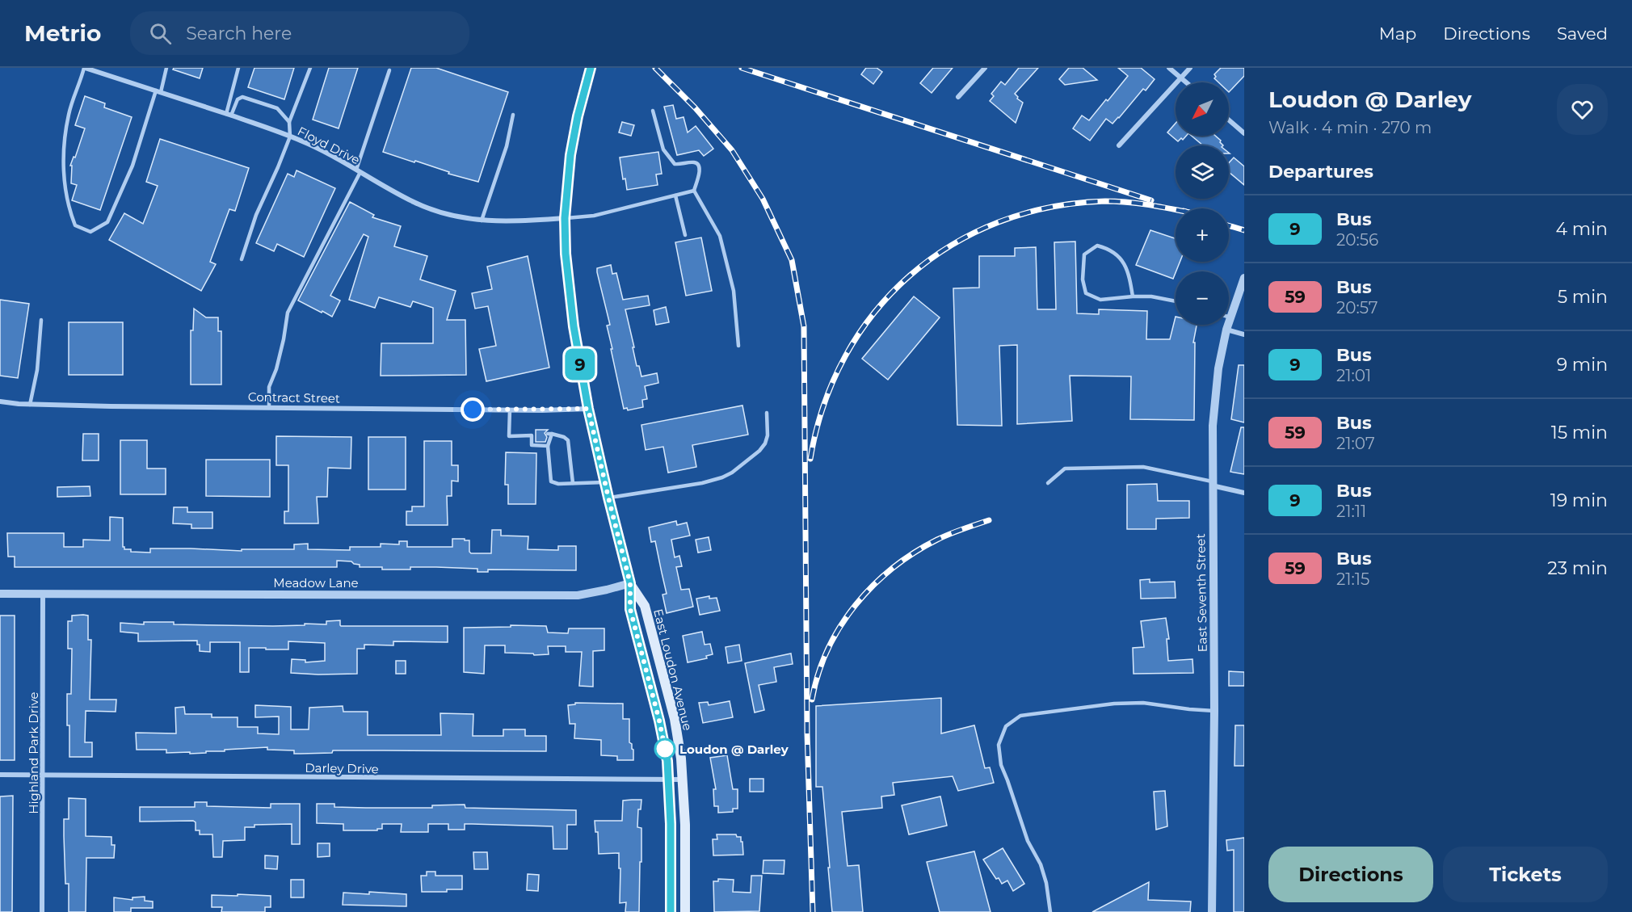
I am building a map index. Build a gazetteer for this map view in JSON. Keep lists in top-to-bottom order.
{
  "streets": {
    "main road": ["East Loudon Avenue"],
    "street": [
      "Floyd Drive",
      "Contract Street",
      "Meadow Lane",
      "East Seventh Street",
      "Highland Park Drive",
      "Darley Drive"
    ]
  },
  "crossings": [
    ["Floyd Drive", "East Loudon Avenue"],
    ["Contract Street", "East Loudon Avenue"],
    ["Meadow Lane", "East Loudon Avenue"],
    ["Meadow Lane", "Highland Park Drive"],
    ["East Loudon Avenue", "Darley Drive"],
    ["Highland Park Drive", "Darley Drive"]
  ],
  "places": ["Loudon @ Darley"],
  "lines": ["bus line 9"],
  "north": "bottom left",
  "page": {
    "header": "Metrio",
    "search": "Search here",
    "nav": ["Map", "Directions", "Saved"],
    "on_map": "9",
    "heading": [
      ["Loudon @ Darley", "Walk · 4 min · 270 m"],
      "Departures"
    ],
    "map_buttons": ["+", "−"],
    "list": [
      {
        "mark": "9",
        "name": "Bus",
        "note": "20:56",
        "value": "4 min"
      },
      {
        "mark": "59",
        "name": "Bus",
        "note": "20:57",
        "value": "5 min"
      },
      {
        "mark": "9",
        "name": "Bus",
        "note": "21:01",
        "value": "9 min"
      },
      {
        "mark": "59",
        "name": "Bus",
        "note": "21:07",
        "value": "15 min"
      },
      {
        "mark": "9",
        "name": "Bus",
        "note": "21:11",
        "value": "19 min"
      },
      {
        "mark": "59",
        "name": "Bus",
        "note": "21:15",
        "value": "23 min"
      }
    ],
    "buttons": ["Directions", "Tickets"]
  }
}
